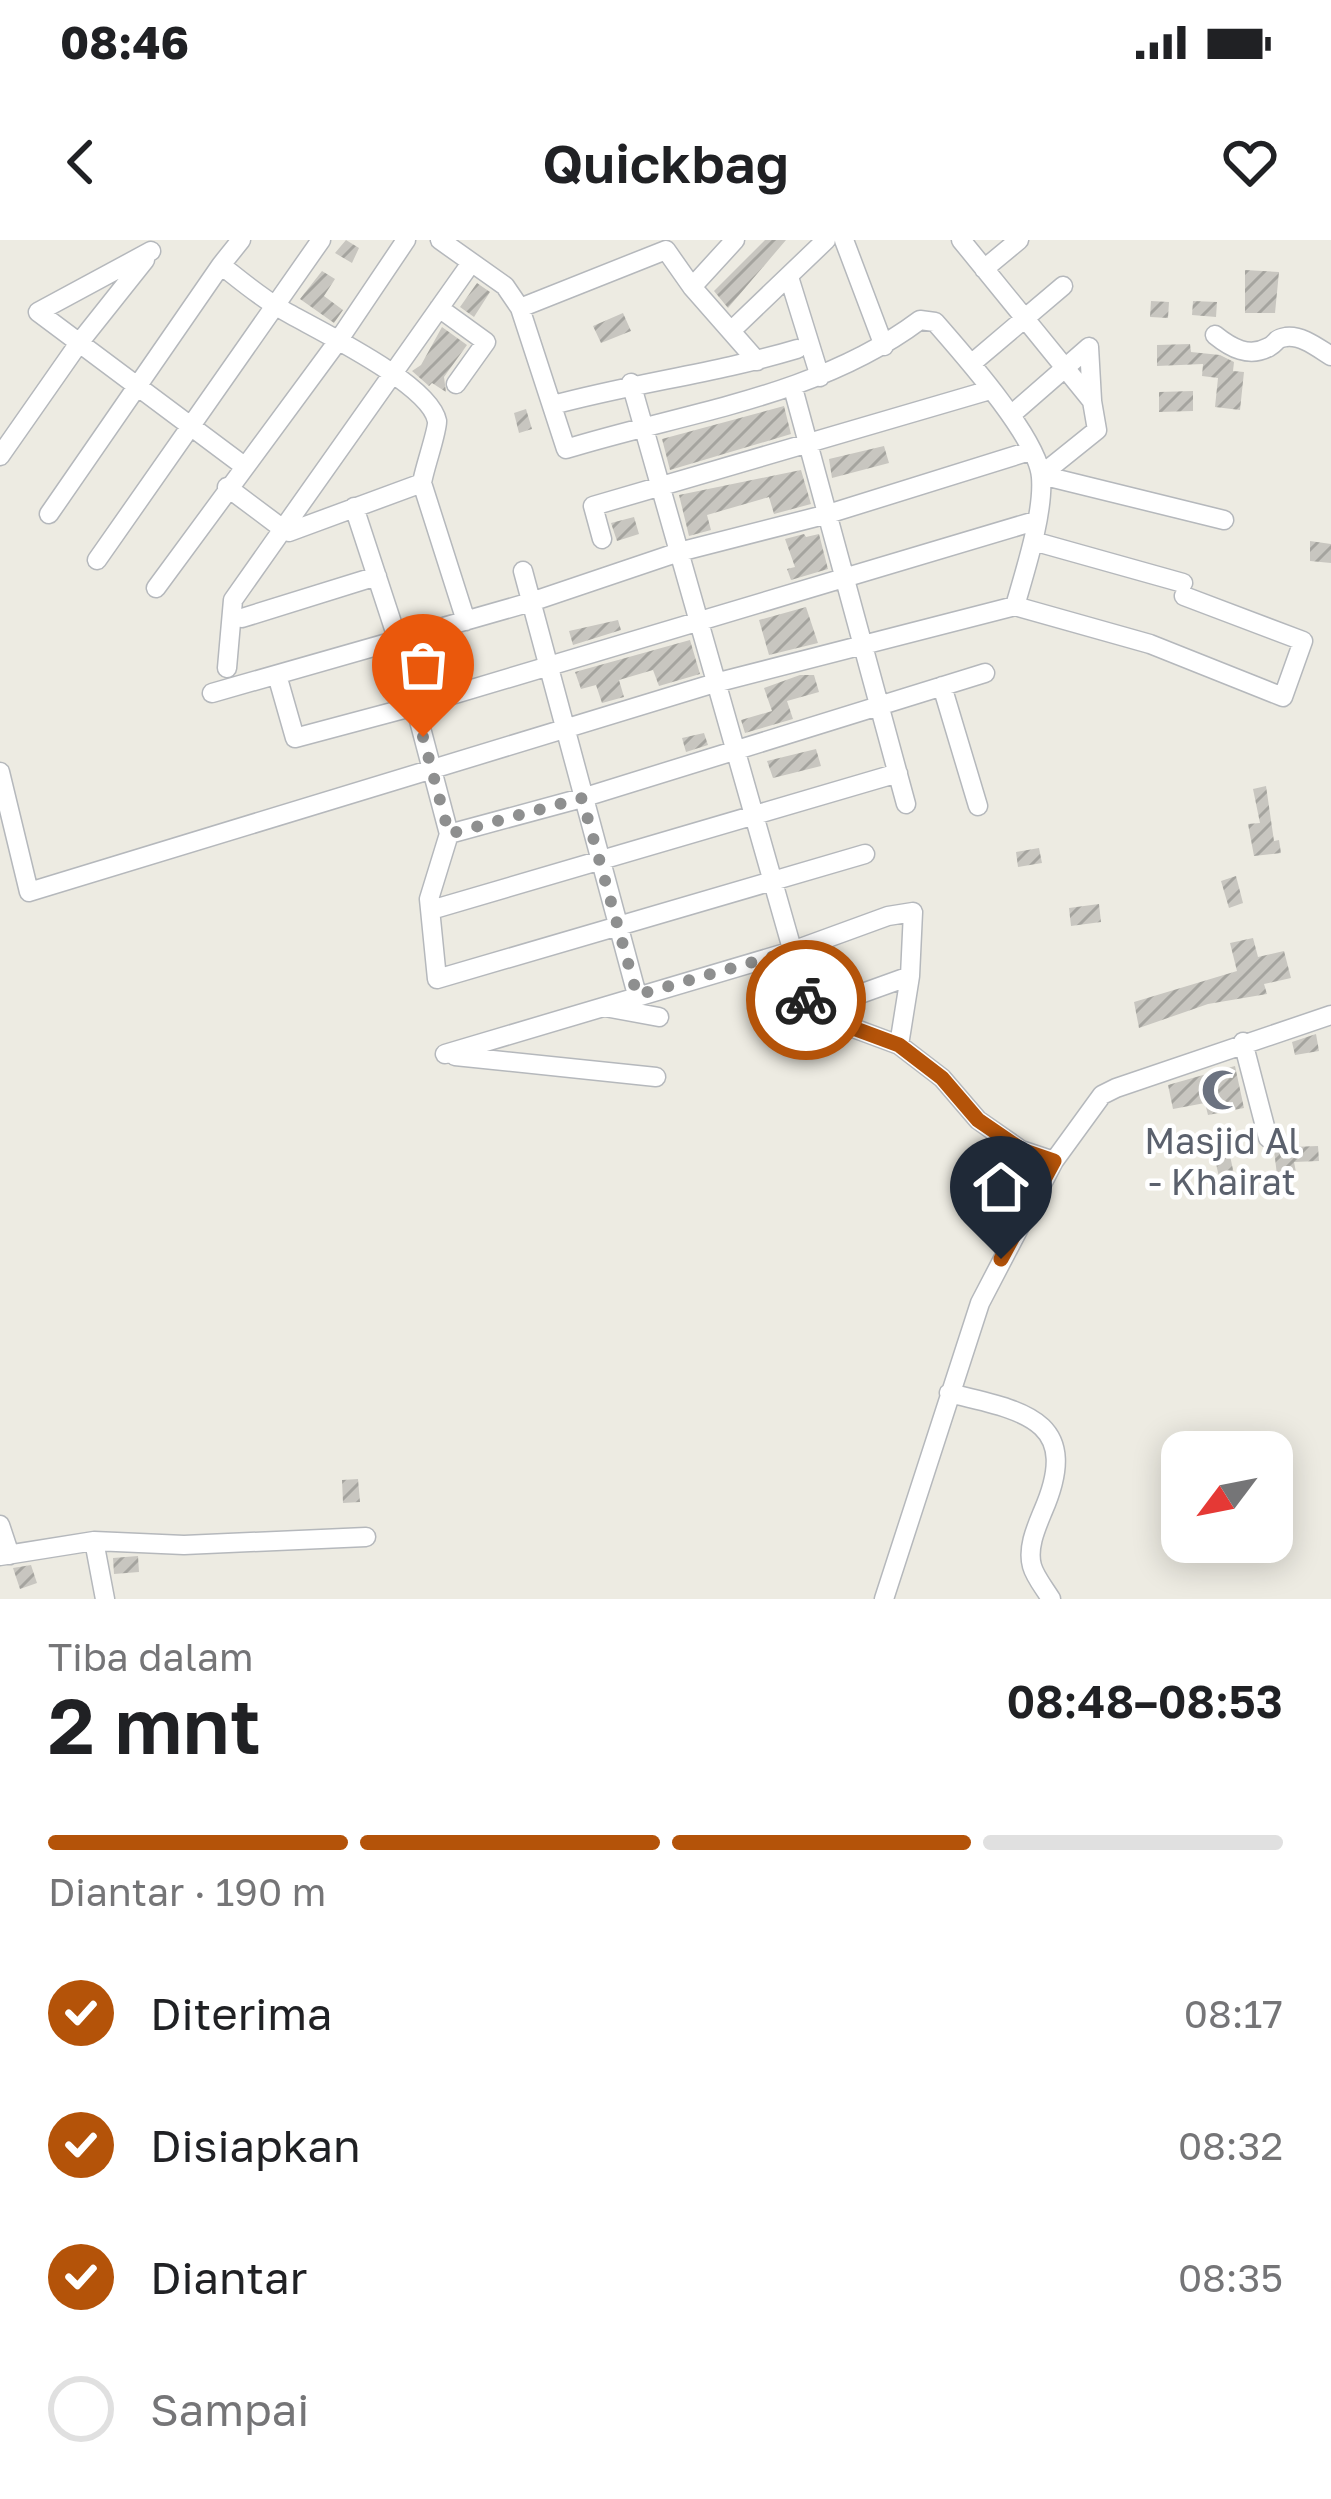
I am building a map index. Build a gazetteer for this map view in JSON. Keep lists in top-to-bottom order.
{
  "places": {
    "mosque": ["Masjid Al - Khairat"]
  },
  "north": "bottom left",
  "page": {
    "status": "08:46",
    "header": "Quickbag",
    "heading": ["2 mnt", "Tiba dalam", "08:48–08:53"],
    "bar": "Diantar · 190 m",
    "list": [
      ["Diterima", "08:17"],
      ["Disiapkan", "08:32"],
      ["Diantar", "08:35"],
      "Sampai"
    ]
  }
}
